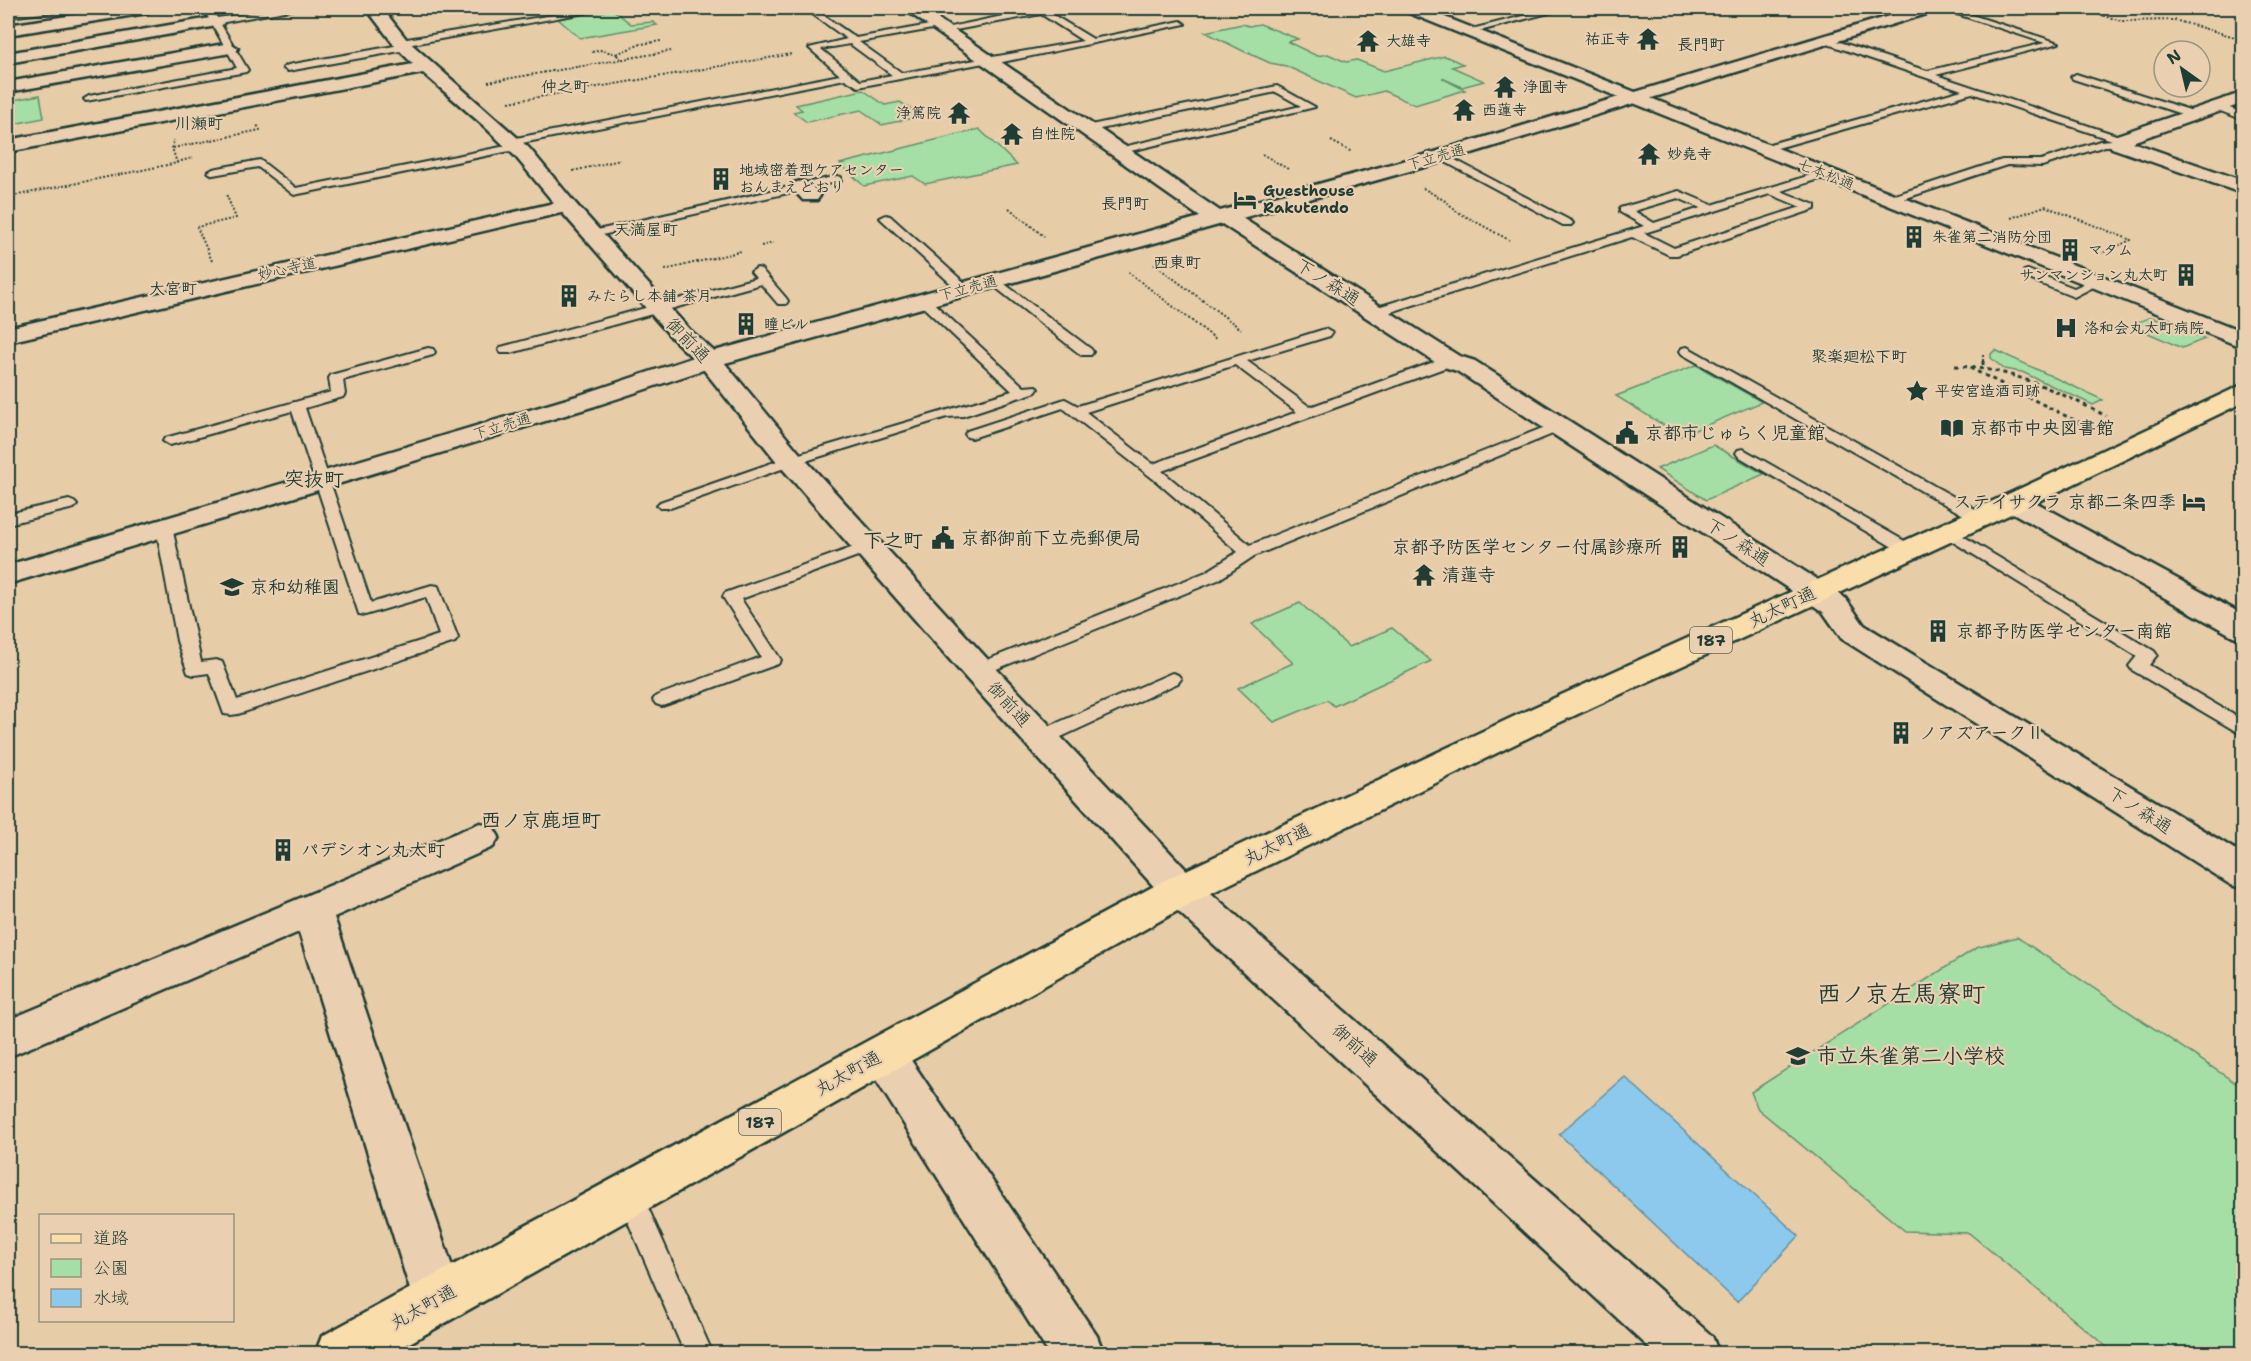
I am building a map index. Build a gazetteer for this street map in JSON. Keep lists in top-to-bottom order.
{
  "streets": {
    "main road": ["丸太町通", "187"],
    "street": [
      "下立売通",
      "七本松通",
      "妙心寺道",
      "下ノ森通",
      "御前通"
    ]
  },
  "crossings": [
    ["下立売通", "七本松通"],
    ["下立売通", "下ノ森通"],
    ["下立売通", "御前通"],
    ["妙心寺道", "御前通"],
    ["下ノ森通", "丸太町通"],
    ["御前通", "丸太町通"]
  ],
  "districts": [
    "長門町",
    "仲之町",
    "川瀬町",
    "長門町",
    "天満屋町",
    "西東町",
    "大宮町",
    "聚楽廻松下町",
    "突抜町",
    "下之町",
    "西ノ京鹿垣町",
    "西ノ京左馬寮町"
  ],
  "places": {
    "temple": [
      "祐正寺",
      "大雄寺",
      "浄圓寺",
      "西蓮寺",
      "浄篤院",
      "自性院",
      "妙堯寺",
      "清蓮寺"
    ],
    "building": [
      "地域密着型ケアセンター おんまえどおり",
      "朱雀第二消防分団",
      "マタム",
      "サンマンション丸太町",
      "みたらし本舗 茶月",
      "瞳ビル",
      "京都予防医学センター付属診療所",
      "京都予防医学センター南館",
      "ノアズアークⅡ",
      "パデシオン丸太町"
    ],
    "hotel": ["Guesthouse Rakutendo", "ステイサクラ 京都二条四季"],
    "hospital": ["洛和会丸太町病院"],
    "place": ["平安宮造酒司跡"],
    "library": ["京都市中央図書館"],
    "public building": ["京都市じゅらく児童館", "京都御前下立売郵便局"],
    "school or university": ["京和幼稚園", "市立朱雀第二小学校"]
  },
  "legend": ["道路", "公園", "水域"],
  "north": "top left"
}
